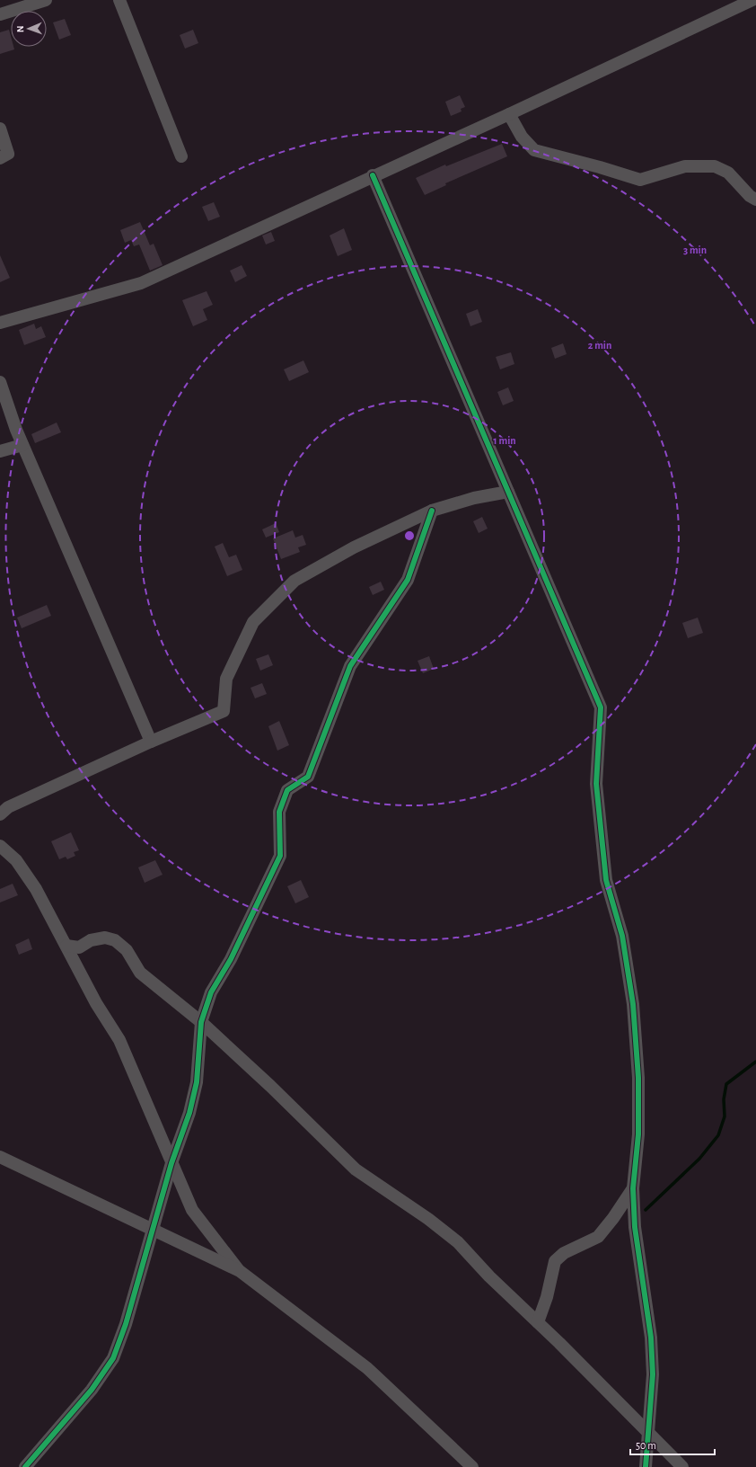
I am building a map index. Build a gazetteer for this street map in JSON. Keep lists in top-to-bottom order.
{
  "scale_bar": "50 m",
  "north": "left",
  "rings": ["3 min", "2 min", "1 min"]
}
